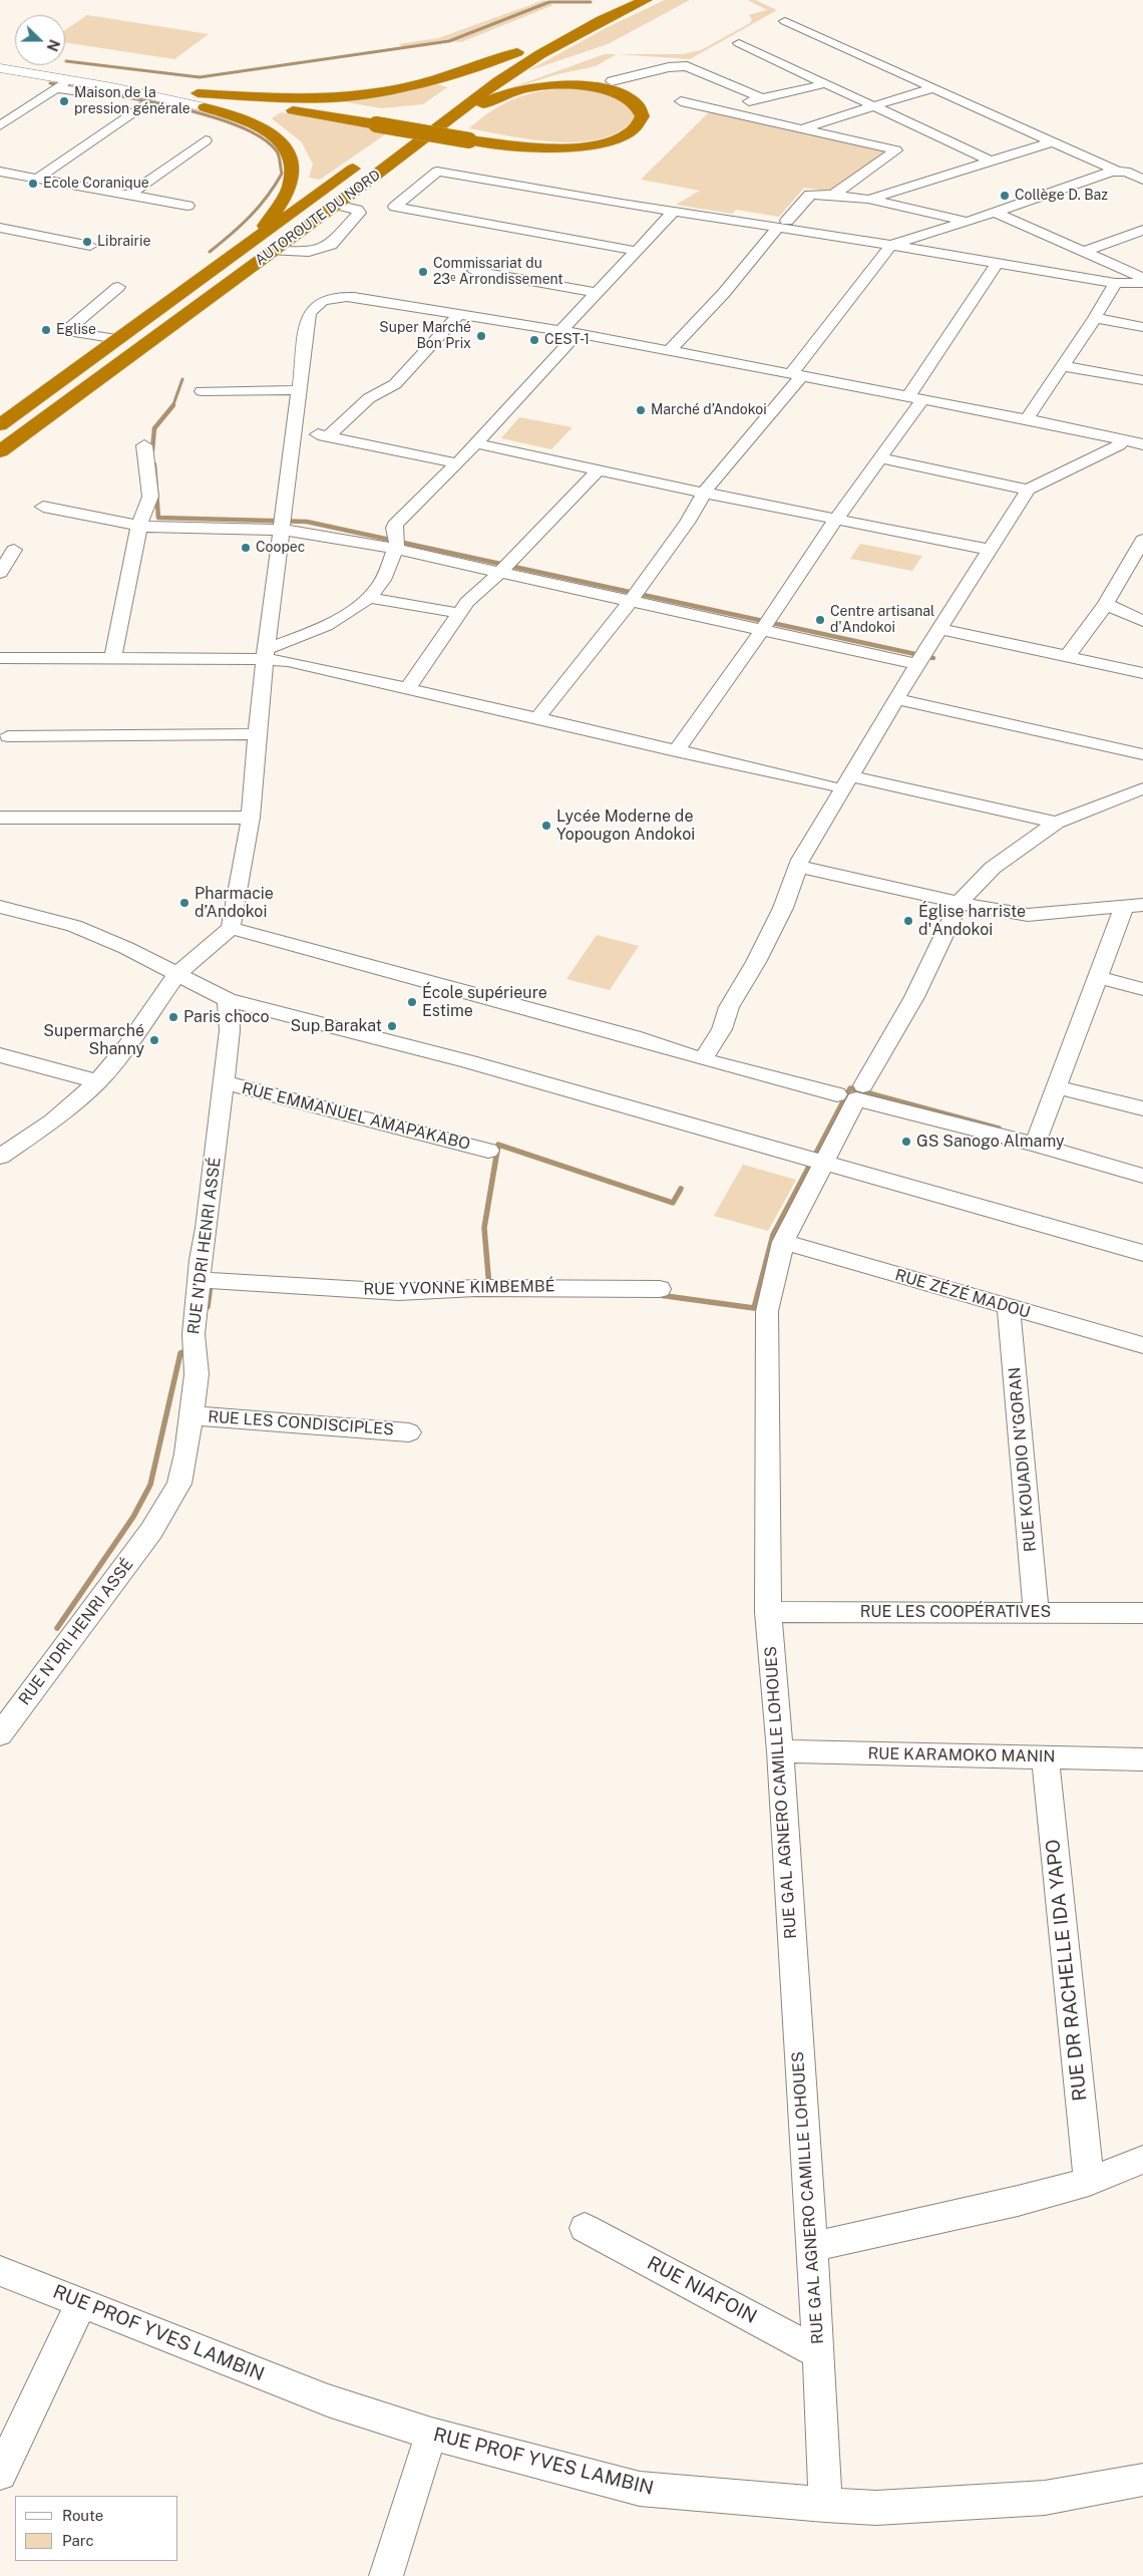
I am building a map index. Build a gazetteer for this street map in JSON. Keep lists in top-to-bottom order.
{
  "streets": {
    "highway": ["AUTOROUTE DU NORD"],
    "street": [
      "RUE EMMANUEL AMAPAKABO",
      "RUE N’DRI HENRI ASSÉ",
      "RUE YVONNE KIMBEMBÉ",
      "RUE ZÉZÉ MADOU",
      "RUE LES CONDISCIPLES",
      "RUE KOUADIO N’GORAN",
      "RUE LES COOPÉRATIVES",
      "RUE KARAMOKO MANIN",
      "RUE GAL AGNERO CAMILLE LOHOUES",
      "RUE DR RACHELLE IDA YAPO",
      "RUE NIAFOIN",
      "RUE PROF YVES LAMBIN"
    ]
  },
  "crossings": [
    ["RUE EMMANUEL AMAPAKABO", "RUE N’DRI HENRI ASSÉ"],
    ["RUE N’DRI HENRI ASSÉ", "RUE YVONNE KIMBEMBÉ"],
    ["RUE N’DRI HENRI ASSÉ", "RUE LES CONDISCIPLES"],
    ["RUE ZÉZÉ MADOU", "RUE KOUADIO N’GORAN"],
    ["RUE ZÉZÉ MADOU", "RUE GAL AGNERO CAMILLE LOHOUES"],
    ["RUE KOUADIO N’GORAN", "RUE LES COOPÉRATIVES"],
    ["RUE LES COOPÉRATIVES", "RUE GAL AGNERO CAMILLE LOHOUES"],
    ["RUE KARAMOKO MANIN", "RUE GAL AGNERO CAMILLE LOHOUES"],
    ["RUE KARAMOKO MANIN", "RUE DR RACHELLE IDA YAPO"],
    ["RUE GAL AGNERO CAMILLE LOHOUES", "RUE NIAFOIN"],
    ["RUE GAL AGNERO CAMILLE LOHOUES", "RUE PROF YVES LAMBIN"]
  ],
  "places": [
    "Maison de la pression générale",
    "Ecole Coranique",
    "Collège D. Baz",
    "Librairie",
    "Commissariat du 23ᵉ Arrondissement",
    "Eglise",
    "Super Marché Bon Prix",
    "CEST-1",
    "Marché d’Andokoi",
    "Coopec",
    "Centre artisanal d'Andokoi",
    "Lycée Moderne de Yopougon Andokoi",
    "Pharmacie d’Andokoi",
    "Église harriste d'Andokoi",
    "École supérieure Estime",
    "Paris choco",
    "Sup Barakat",
    "Supermarché Shanny",
    "GS Sanogo Almamy"
  ],
  "legend": ["Route", "Parc"],
  "north": "right"
}
